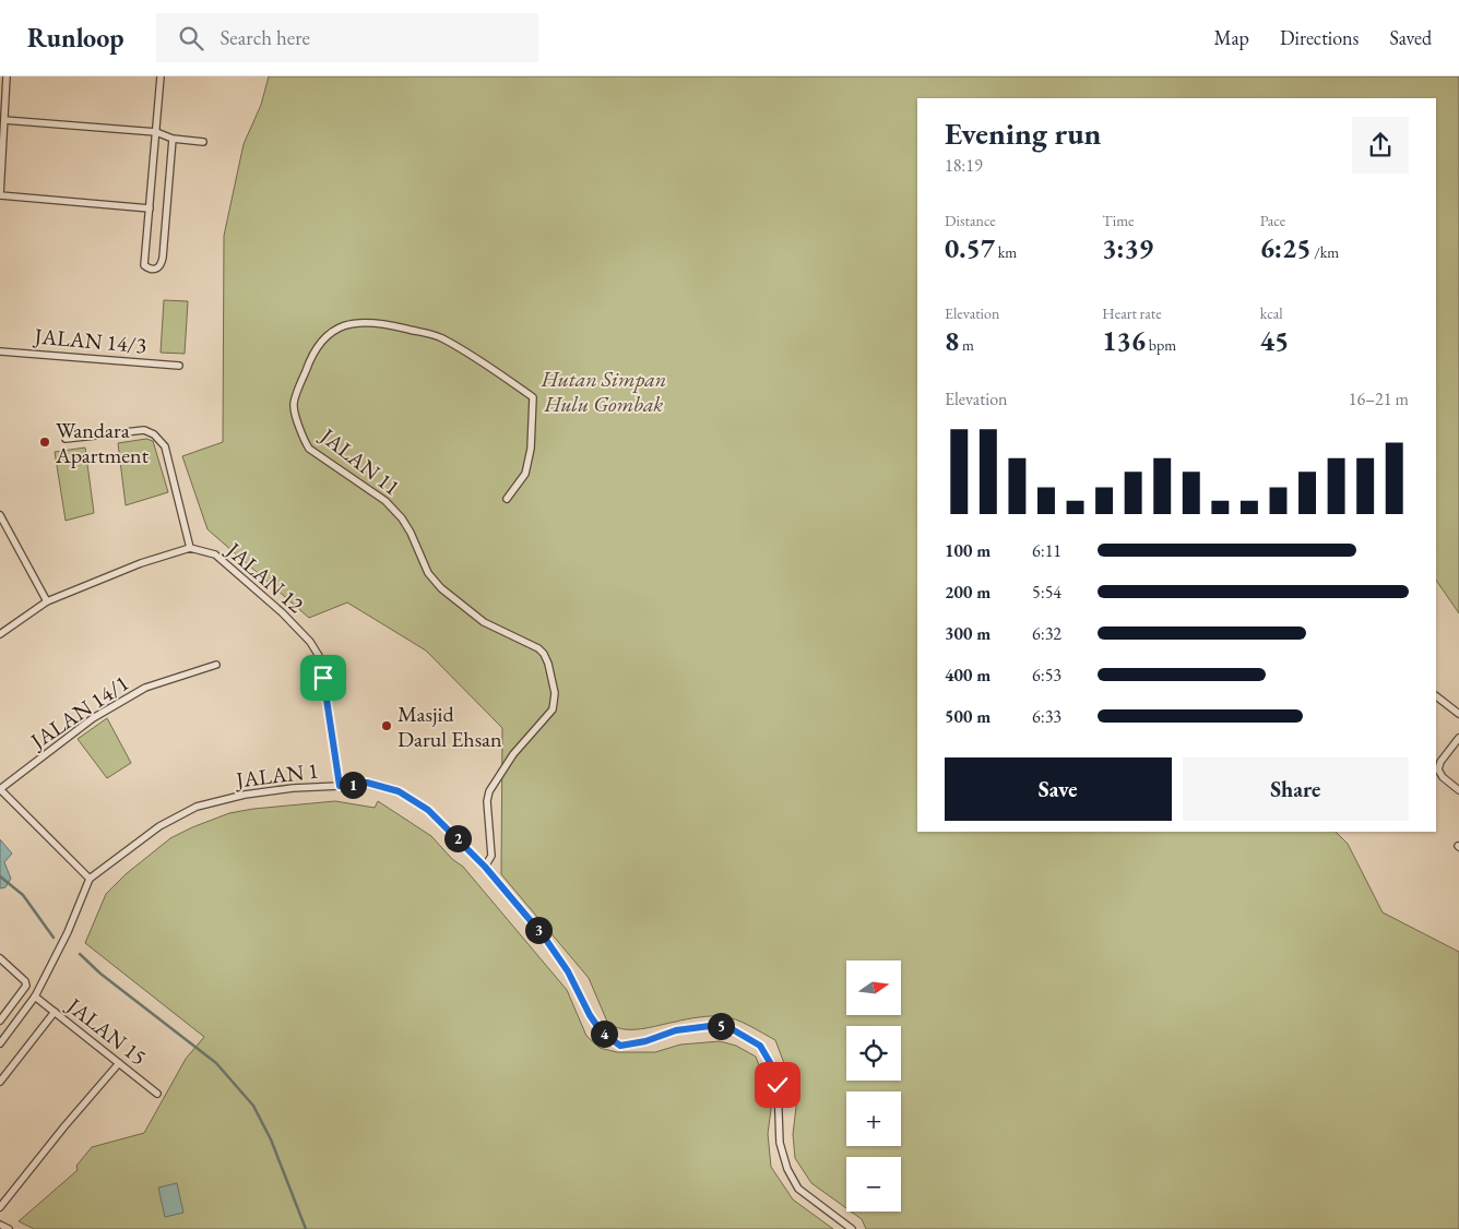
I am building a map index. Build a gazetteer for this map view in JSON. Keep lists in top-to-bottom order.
{
  "streets": {
    "street": [
      "JALAN 14/3",
      "JALAN 11",
      "JALAN 12",
      "JALAN 14/1",
      "JALAN 1",
      "JALAN 15"
    ]
  },
  "crossings": [
    ["JALAN 11", "JALAN 1"],
    ["JALAN 12", "JALAN 1"]
  ],
  "parks": ["Hutan Simpan Hulu Gombak"],
  "places": ["Wandara Apartment", "Masjid Darul Ehsan"],
  "north": "right",
  "page": {
    "header": "Runloop",
    "search": "Search here",
    "nav": ["Map", "Directions", "Saved"],
    "heading": ["Evening run", "18:19"],
    "stats": [
      ["Distance", "0.57 km"],
      ["Time", "3:39"],
      ["Pace", "6:25 /km"],
      ["Elevation", "8 m"],
      ["Heart rate", "136 bpm"],
      ["kcal", "45"]
    ],
    "chart": ["Elevation", "16–21 m"],
    "list": [
      {
        "name": "100 m",
        "note": "6:11"
      },
      {
        "name": "200 m",
        "note": "5:54"
      },
      {
        "name": "300 m",
        "note": "6:32"
      },
      {
        "name": "400 m",
        "note": "6:53"
      },
      {
        "name": "500 m",
        "note": "6:33"
      }
    ],
    "buttons": ["Save", "Share"],
    "pins": [
      "1",
      "2",
      "3",
      "5",
      "4"
    ],
    "map_buttons": ["+", "−"]
  }
}
